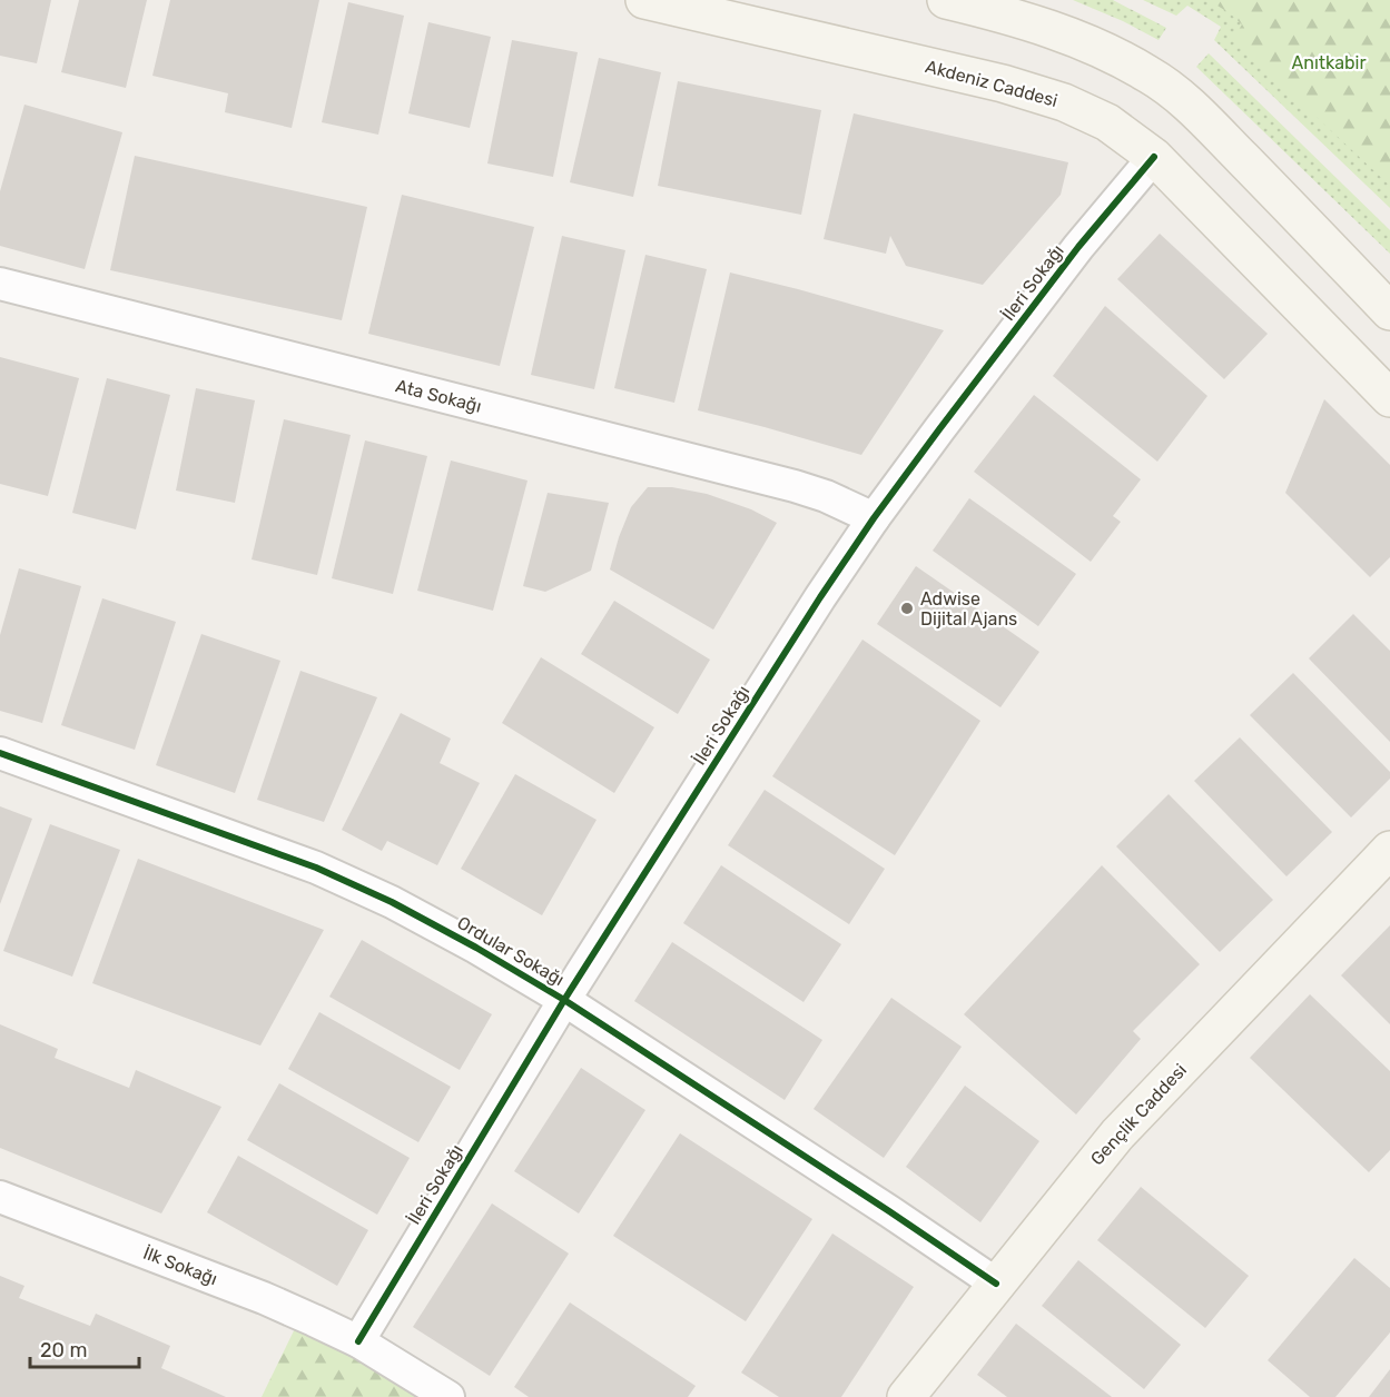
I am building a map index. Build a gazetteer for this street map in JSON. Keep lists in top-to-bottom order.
{
  "streets": {
    "main road": ["Akdeniz Caddesi", "Gençlik Caddesi"],
    "street": [
      "İleri Sokağı",
      "Ata Sokağı",
      "Ordular Sokağı",
      "İlk Sokağı"
    ]
  },
  "crossings": [
    ["Akdeniz Caddesi", "İleri Sokağı"],
    ["İleri Sokağı", "Ata Sokağı"],
    ["İleri Sokağı", "Ordular Sokağı"],
    ["İleri Sokağı", "İlk Sokağı"],
    ["Ordular Sokağı", "Gençlik Caddesi"]
  ],
  "parks": ["Anıtkabir"],
  "places": ["Adwise Dijital Ajans"],
  "scale_bar": "20 m"
}
